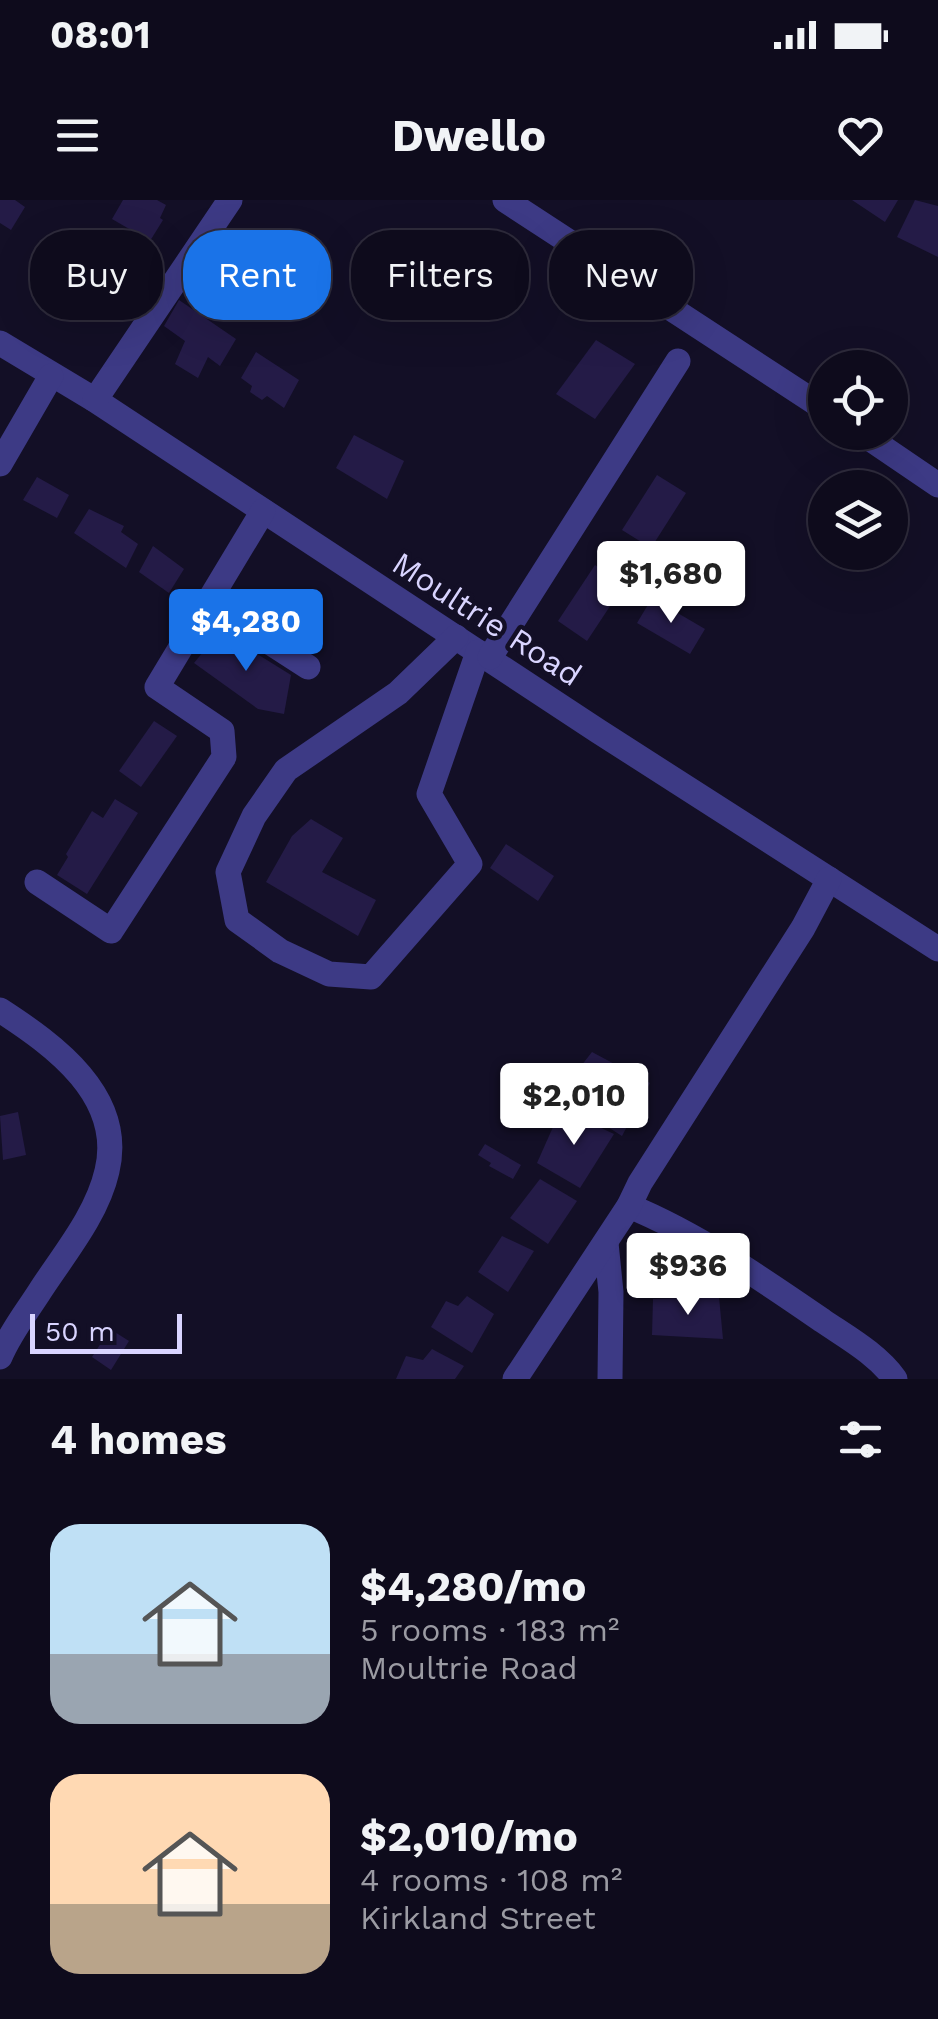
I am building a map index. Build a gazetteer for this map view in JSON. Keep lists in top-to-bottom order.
{
  "streets": {
    "street": ["Moultrie Road"]
  },
  "scale_bar": "50 m",
  "page": {
    "status": "08:01",
    "header": "Dwello",
    "chip": [
      "Buy",
      "Rent",
      "Filters",
      "New"
    ],
    "price": [
      "$1,680",
      "$4,280",
      "$2,010",
      "$936"
    ],
    "scale": "50 m",
    "heading": "4 homes",
    "list": [
      {
        "name": "$4,280/mo",
        "note": "5 rooms · 183 m² · Moultrie Road"
      },
      {
        "name": "$2,010/mo",
        "note": "4 rooms · 108 m² · Kirkland Street"
      }
    ]
  }
}
